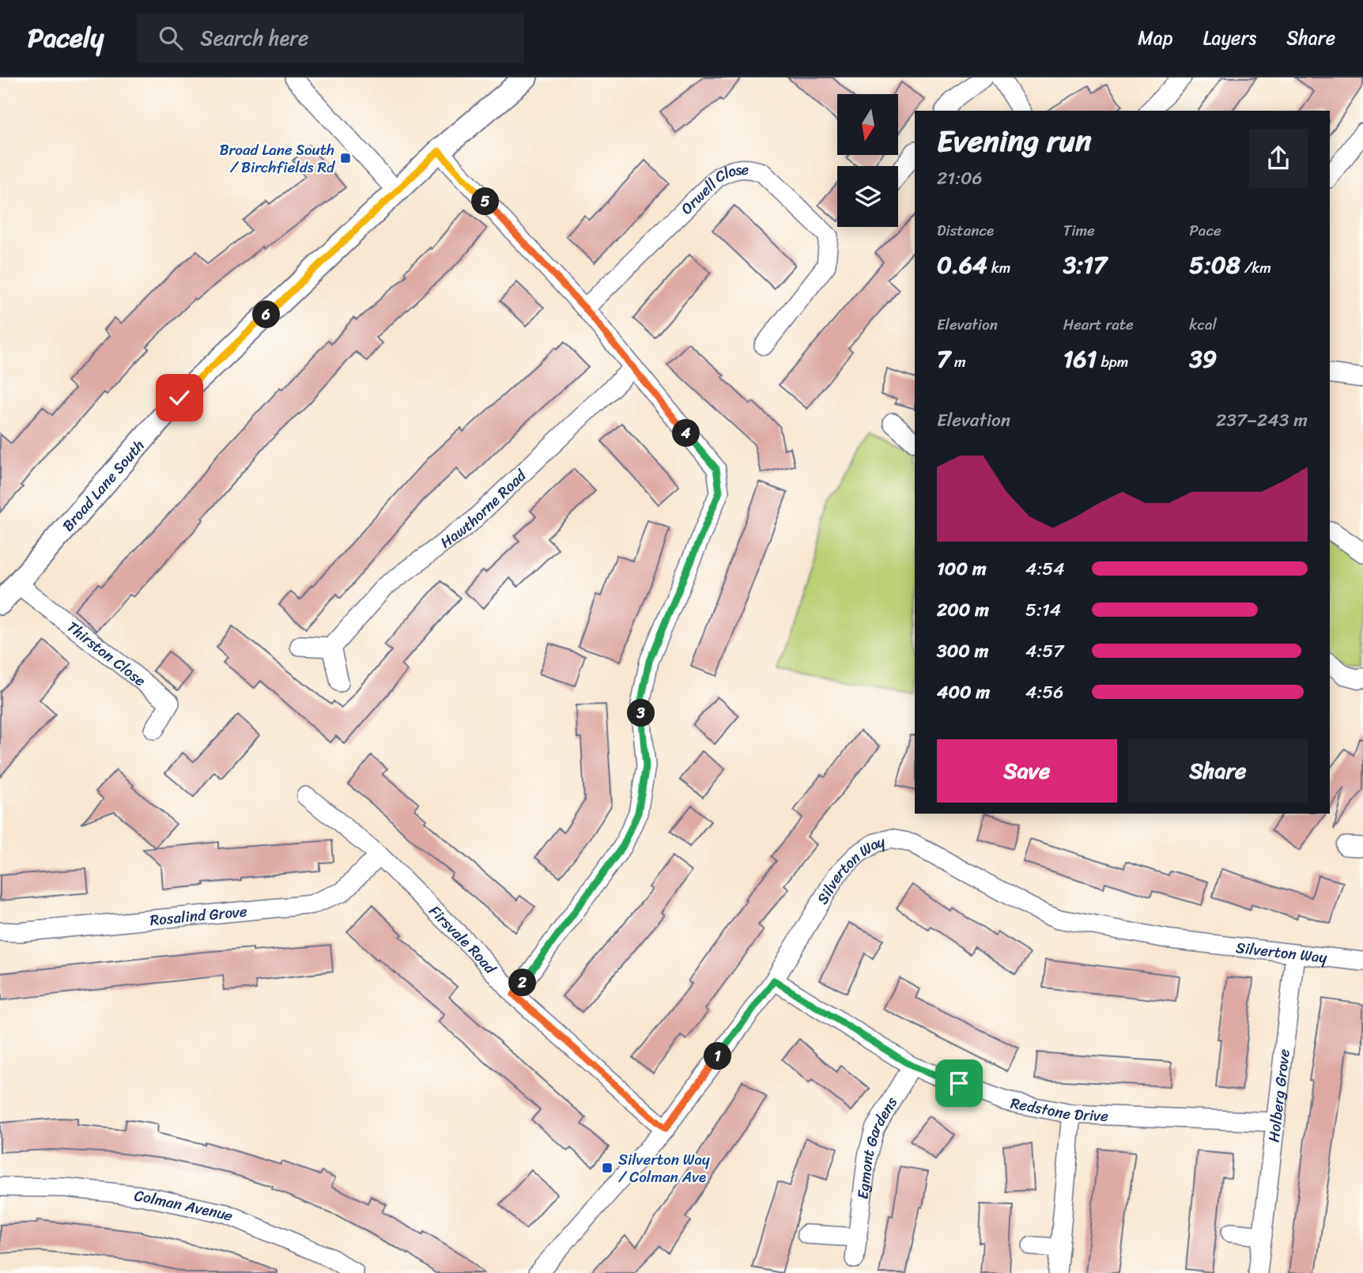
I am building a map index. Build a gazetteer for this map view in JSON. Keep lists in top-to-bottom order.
{
  "streets": {
    "street": [
      "Orwell Close",
      "Broad Lane South",
      "Hawthorne Road",
      "Thirston Close",
      "Silverton Way",
      "Rosalind Grove",
      "Firsvale Road",
      "Holberg Grove",
      "Redstone Drive",
      "Egmont Gardens",
      "Colman Avenue"
    ]
  },
  "crossings": [
    ["Broad Lane South", "Thirston Close"],
    ["Silverton Way", "Firsvale Road"],
    ["Silverton Way", "Holberg Grove"],
    ["Silverton Way", "Redstone Drive"],
    ["Rosalind Grove", "Firsvale Road"],
    ["Holberg Grove", "Redstone Drive"],
    ["Redstone Drive", "Egmont Gardens"]
  ],
  "places": {
    "transit": ["Broad Lane South / Birchfields Rd", "Silverton Way / Colman Ave"]
  },
  "north": "bottom",
  "page": {
    "header": "Pacely",
    "search": "Search here",
    "nav": ["Map", "Layers", "Share"],
    "heading": ["Evening run", "21:06"],
    "pins": [
      "5",
      "6",
      "4",
      "3",
      "2",
      "1"
    ],
    "stats": [
      ["Distance", "0.64 km"],
      ["Time", "3:17"],
      ["Pace", "5:08 /km"],
      ["Elevation", "7 m"],
      ["Heart rate", "161 bpm"],
      ["kcal", "39"]
    ],
    "chart": ["Elevation", "237–243 m"],
    "list": [
      {
        "name": "100 m",
        "note": "4:54"
      },
      {
        "name": "200 m",
        "note": "5:14"
      },
      {
        "name": "300 m",
        "note": "4:57"
      },
      {
        "name": "400 m",
        "note": "4:56"
      }
    ],
    "buttons": ["Save", "Share"]
  }
}
